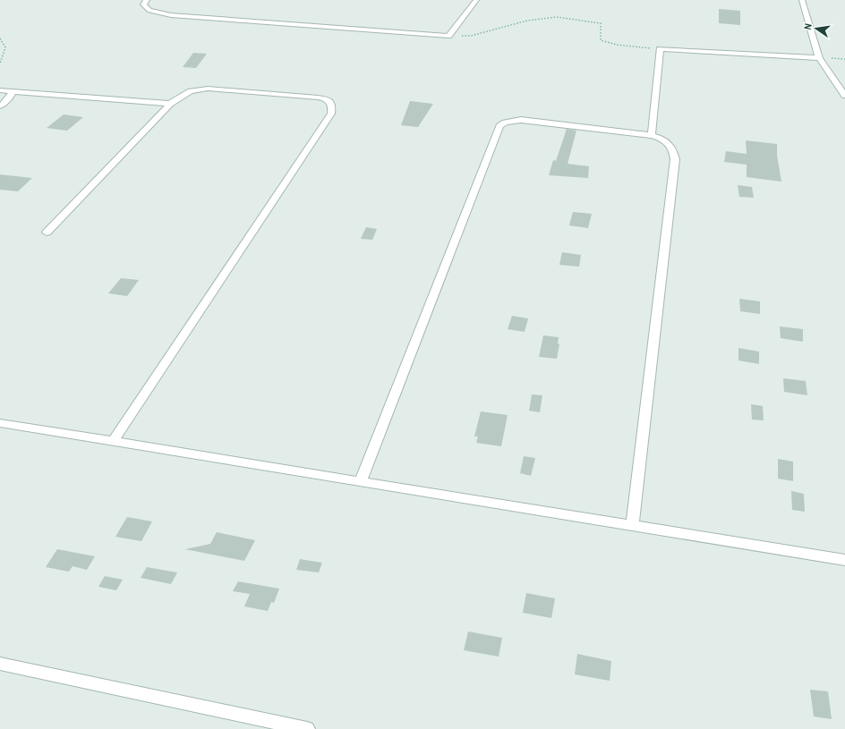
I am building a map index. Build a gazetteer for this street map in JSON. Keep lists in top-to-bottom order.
{
  "north": "left"
}
